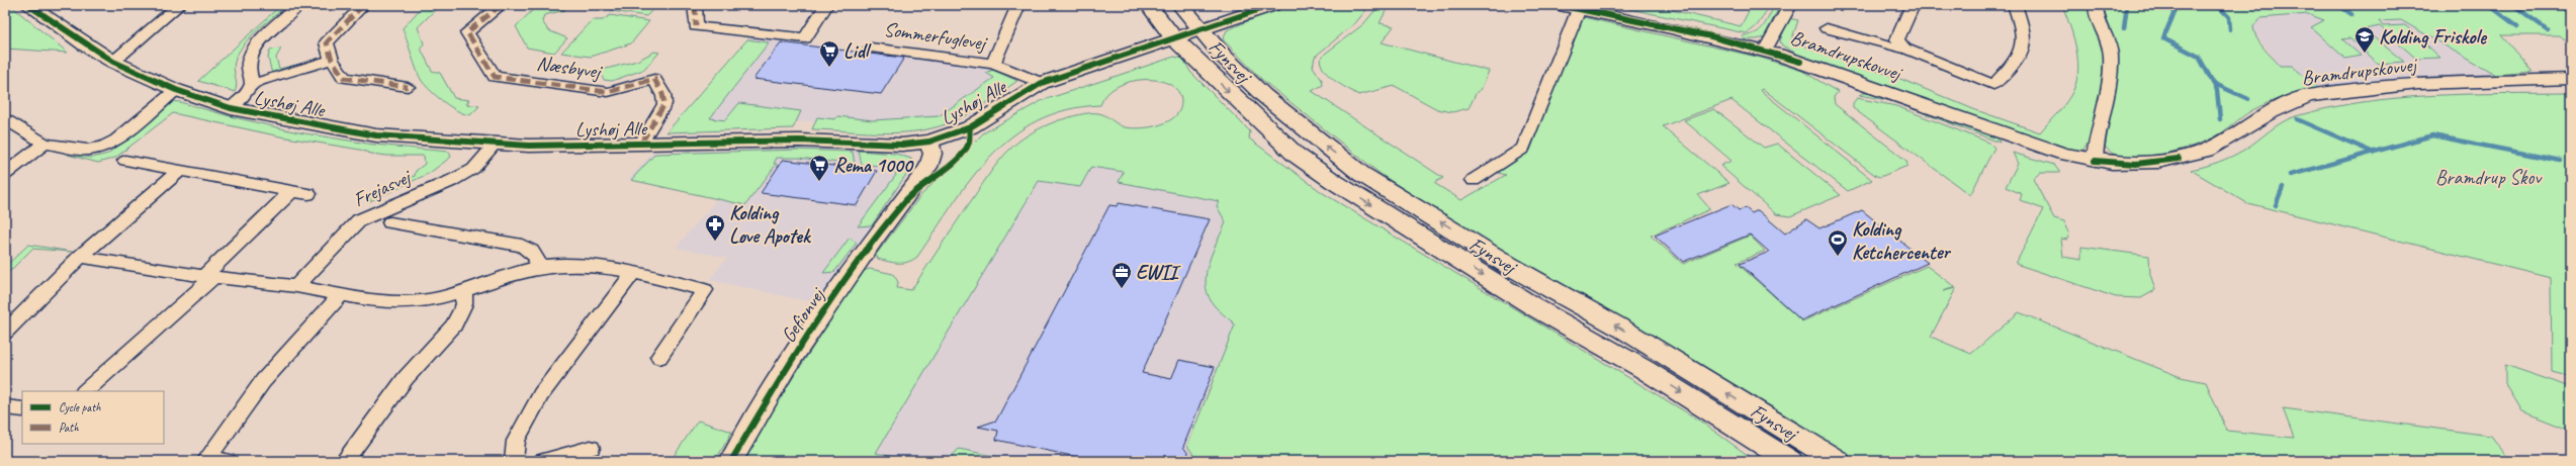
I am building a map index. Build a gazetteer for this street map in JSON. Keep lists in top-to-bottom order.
{
  "streets": {
    "main road": ["Fynsvej"],
    "street": [
      "Sommerfuglevej",
      "Bramdrupskovvej",
      "Næsbyvej",
      "Lyshøj Alle",
      "Frejasvej",
      "Gefionvej"
    ]
  },
  "crossings": [
    ["Sommerfuglevej", "Lyshøj Alle"],
    ["Fynsvej", "Lyshøj Alle"],
    ["Næsbyvej", "Lyshøj Alle"],
    ["Lyshøj Alle", "Frejasvej"],
    ["Lyshøj Alle", "Gefionvej"]
  ],
  "parks": ["Bramdrup Skov"],
  "places": {
    "school or university": ["Kolding Friskole"],
    "supermarket": ["Lidl", "Rema 1000"],
    "pharmacy": ["Kolding Løve Apotek"],
    "sports": ["Kolding Ketchercenter"],
    "office": ["EWII"]
  },
  "legend": ["Cycle path", "Path"]
}
